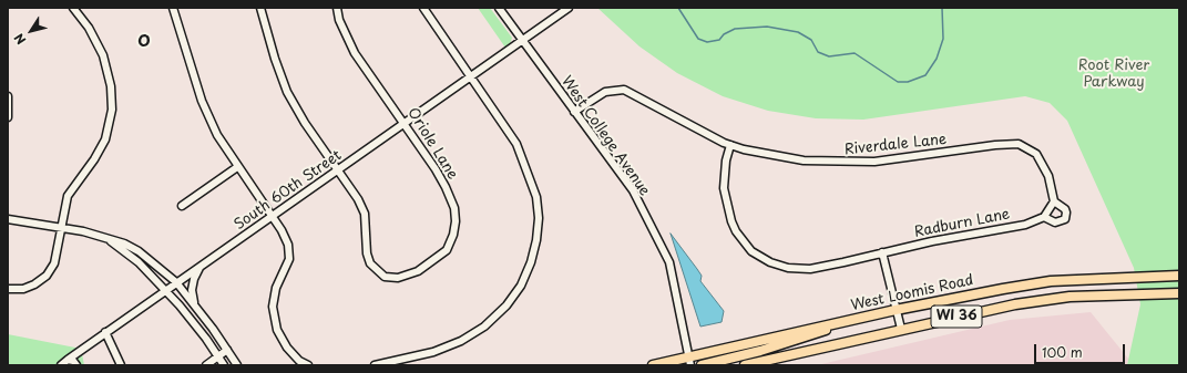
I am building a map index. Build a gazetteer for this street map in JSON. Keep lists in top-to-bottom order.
{
  "streets": {
    "main road": ["West Loomis Road", "WI 36"],
    "street": [
      "West College Avenue",
      "Oriole Lane",
      "Riverdale Lane",
      "South 60th Street",
      "Radburn Lane"
    ]
  },
  "crossings": [
    ["West College Avenue", "Riverdale Lane"],
    ["West College Avenue", "South 60th Street"],
    ["West College Avenue", "West Loomis Road"],
    ["Oriole Lane", "South 60th Street"],
    ["Riverdale Lane", "Radburn Lane"]
  ],
  "districts": ["O"],
  "parks": ["Root River Parkway"],
  "scale_bar": "100 m",
  "north": "bottom left"
}
